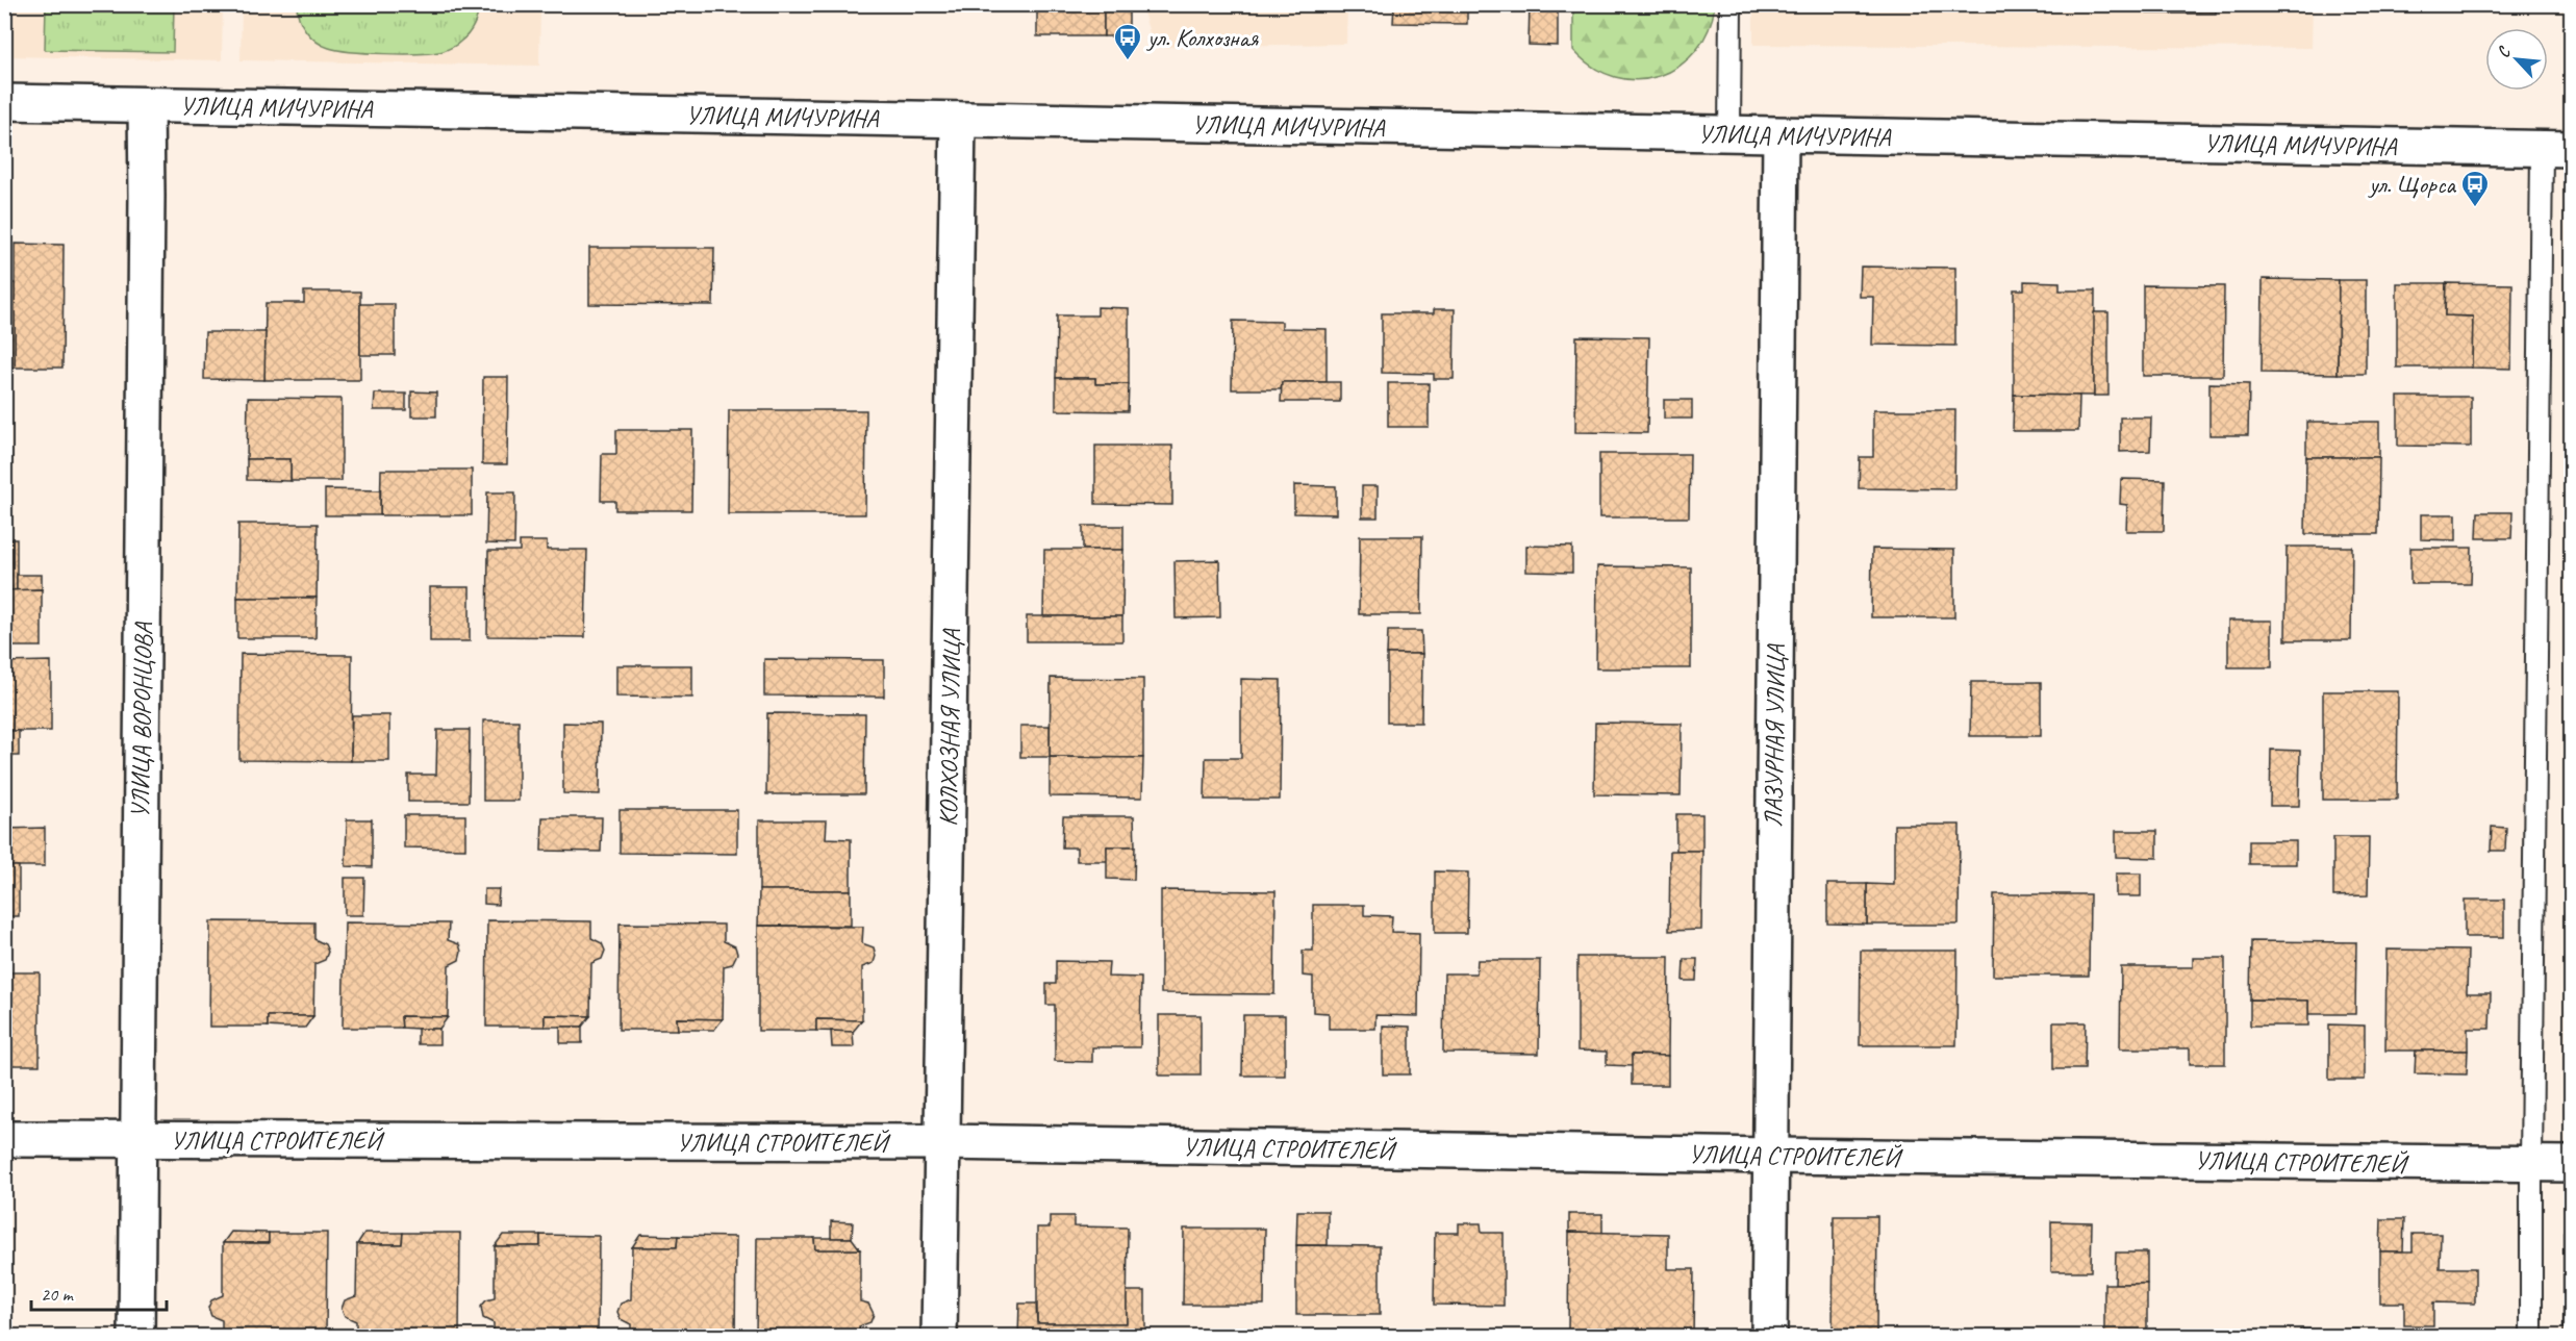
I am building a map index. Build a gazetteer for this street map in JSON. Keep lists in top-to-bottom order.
{
  "streets": {
    "street": [
      "УЛИЦА МИЧУРИНА",
      "УЛИЦА ВОРОНЦОВА",
      "КОЛХОЗНАЯ УЛИЦА",
      "ЛАЗУРНАЯ УЛИЦА",
      "УЛИЦА СТРОИТЕЛЕЙ"
    ]
  },
  "crossings": [
    ["УЛИЦА МИЧУРИНА", "УЛИЦА ВОРОНЦОВА"],
    ["УЛИЦА МИЧУРИНА", "КОЛХОЗНАЯ УЛИЦА"],
    ["УЛИЦА МИЧУРИНА", "ЛАЗУРНАЯ УЛИЦА"],
    ["УЛИЦА ВОРОНЦОВА", "УЛИЦА СТРОИТЕЛЕЙ"],
    ["КОЛХОЗНАЯ УЛИЦА", "УЛИЦА СТРОИТЕЛЕЙ"],
    ["ЛАЗУРНАЯ УЛИЦА", "УЛИЦА СТРОИТЕЛЕЙ"]
  ],
  "places": {
    "bus stop": ["ул. Колхозная", "ул. Щорса"]
  },
  "scale_bar": "20 m",
  "north": "top left"
}
